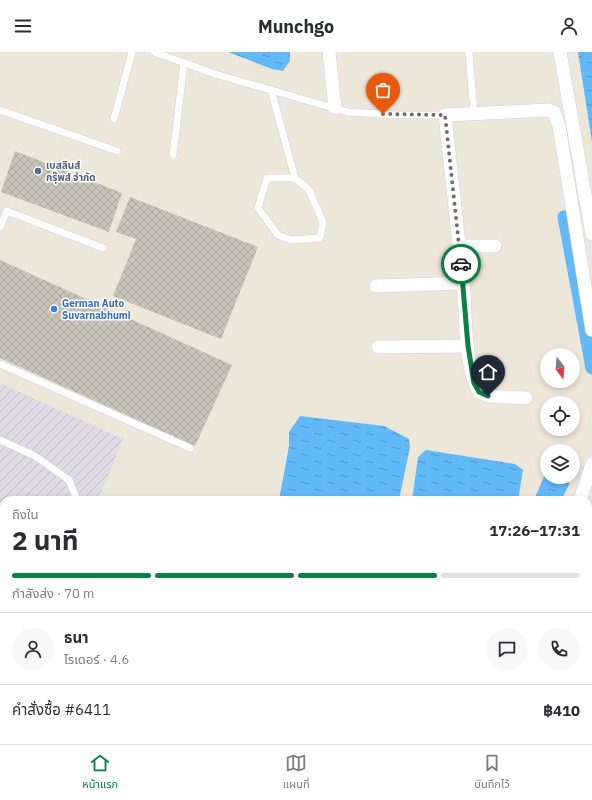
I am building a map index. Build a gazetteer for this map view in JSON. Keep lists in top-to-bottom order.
{
  "places": ["เบสลินส์ กรุ๊พส์ จำกัด", "German Auto Suvarnabhumi"],
  "north": "bottom",
  "page": {
    "header": "Munchgo",
    "heading": ["2 นาที", "ถึงใน", "17:26–17:31"],
    "panel": [
      "ธนา",
      "ไรเดอร์ · 4.6",
      "คำสั่งซื้อ #6411",
      "฿410"
    ],
    "bar": "กำลังส่ง · 70 m",
    "tabs": ["หน้าแรก", "แผนที่", "บันทึกไว้"]
  }
}
